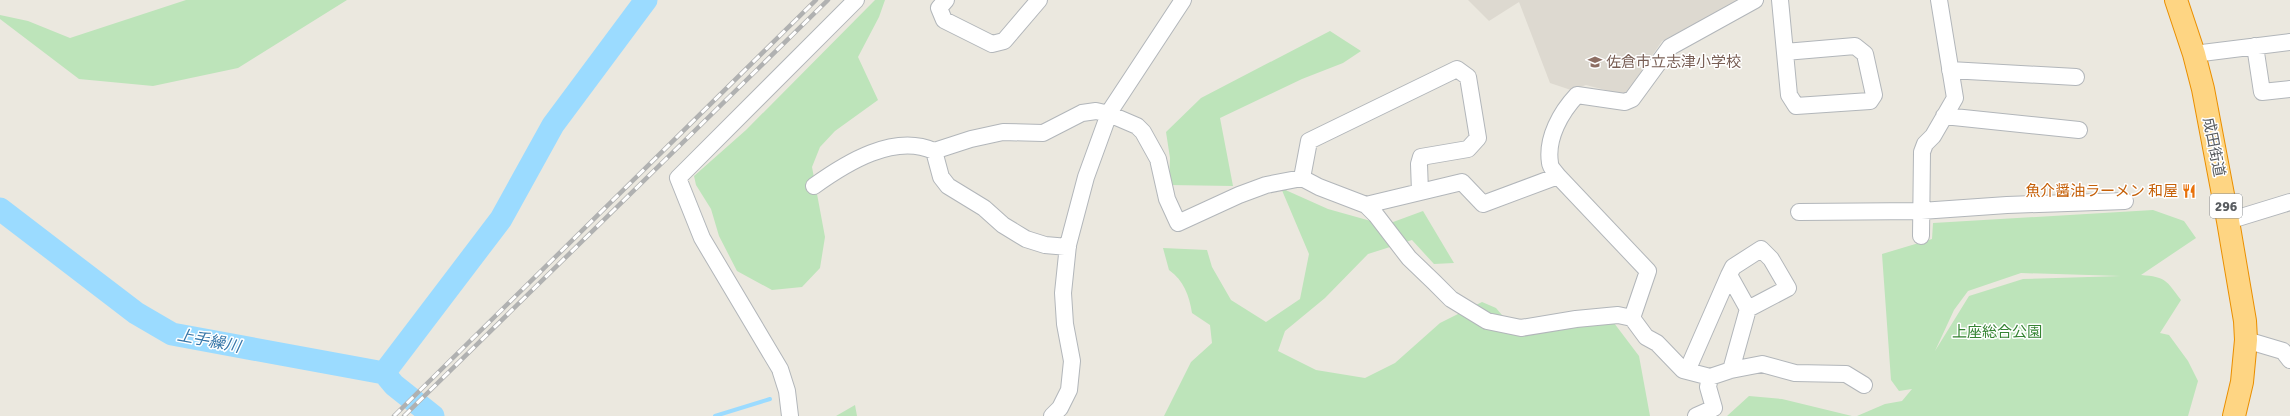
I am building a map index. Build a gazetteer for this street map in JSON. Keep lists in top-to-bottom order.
{
  "streets": {
    "highway": ["成田街道", "296"]
  },
  "water": ["上手繰川"],
  "parks": ["上座総合公園"],
  "places": {
    "school or university": ["佐倉市立志津小学校"],
    "restaurant": ["魚介醤油ラーメン 和屋"]
  }
}
